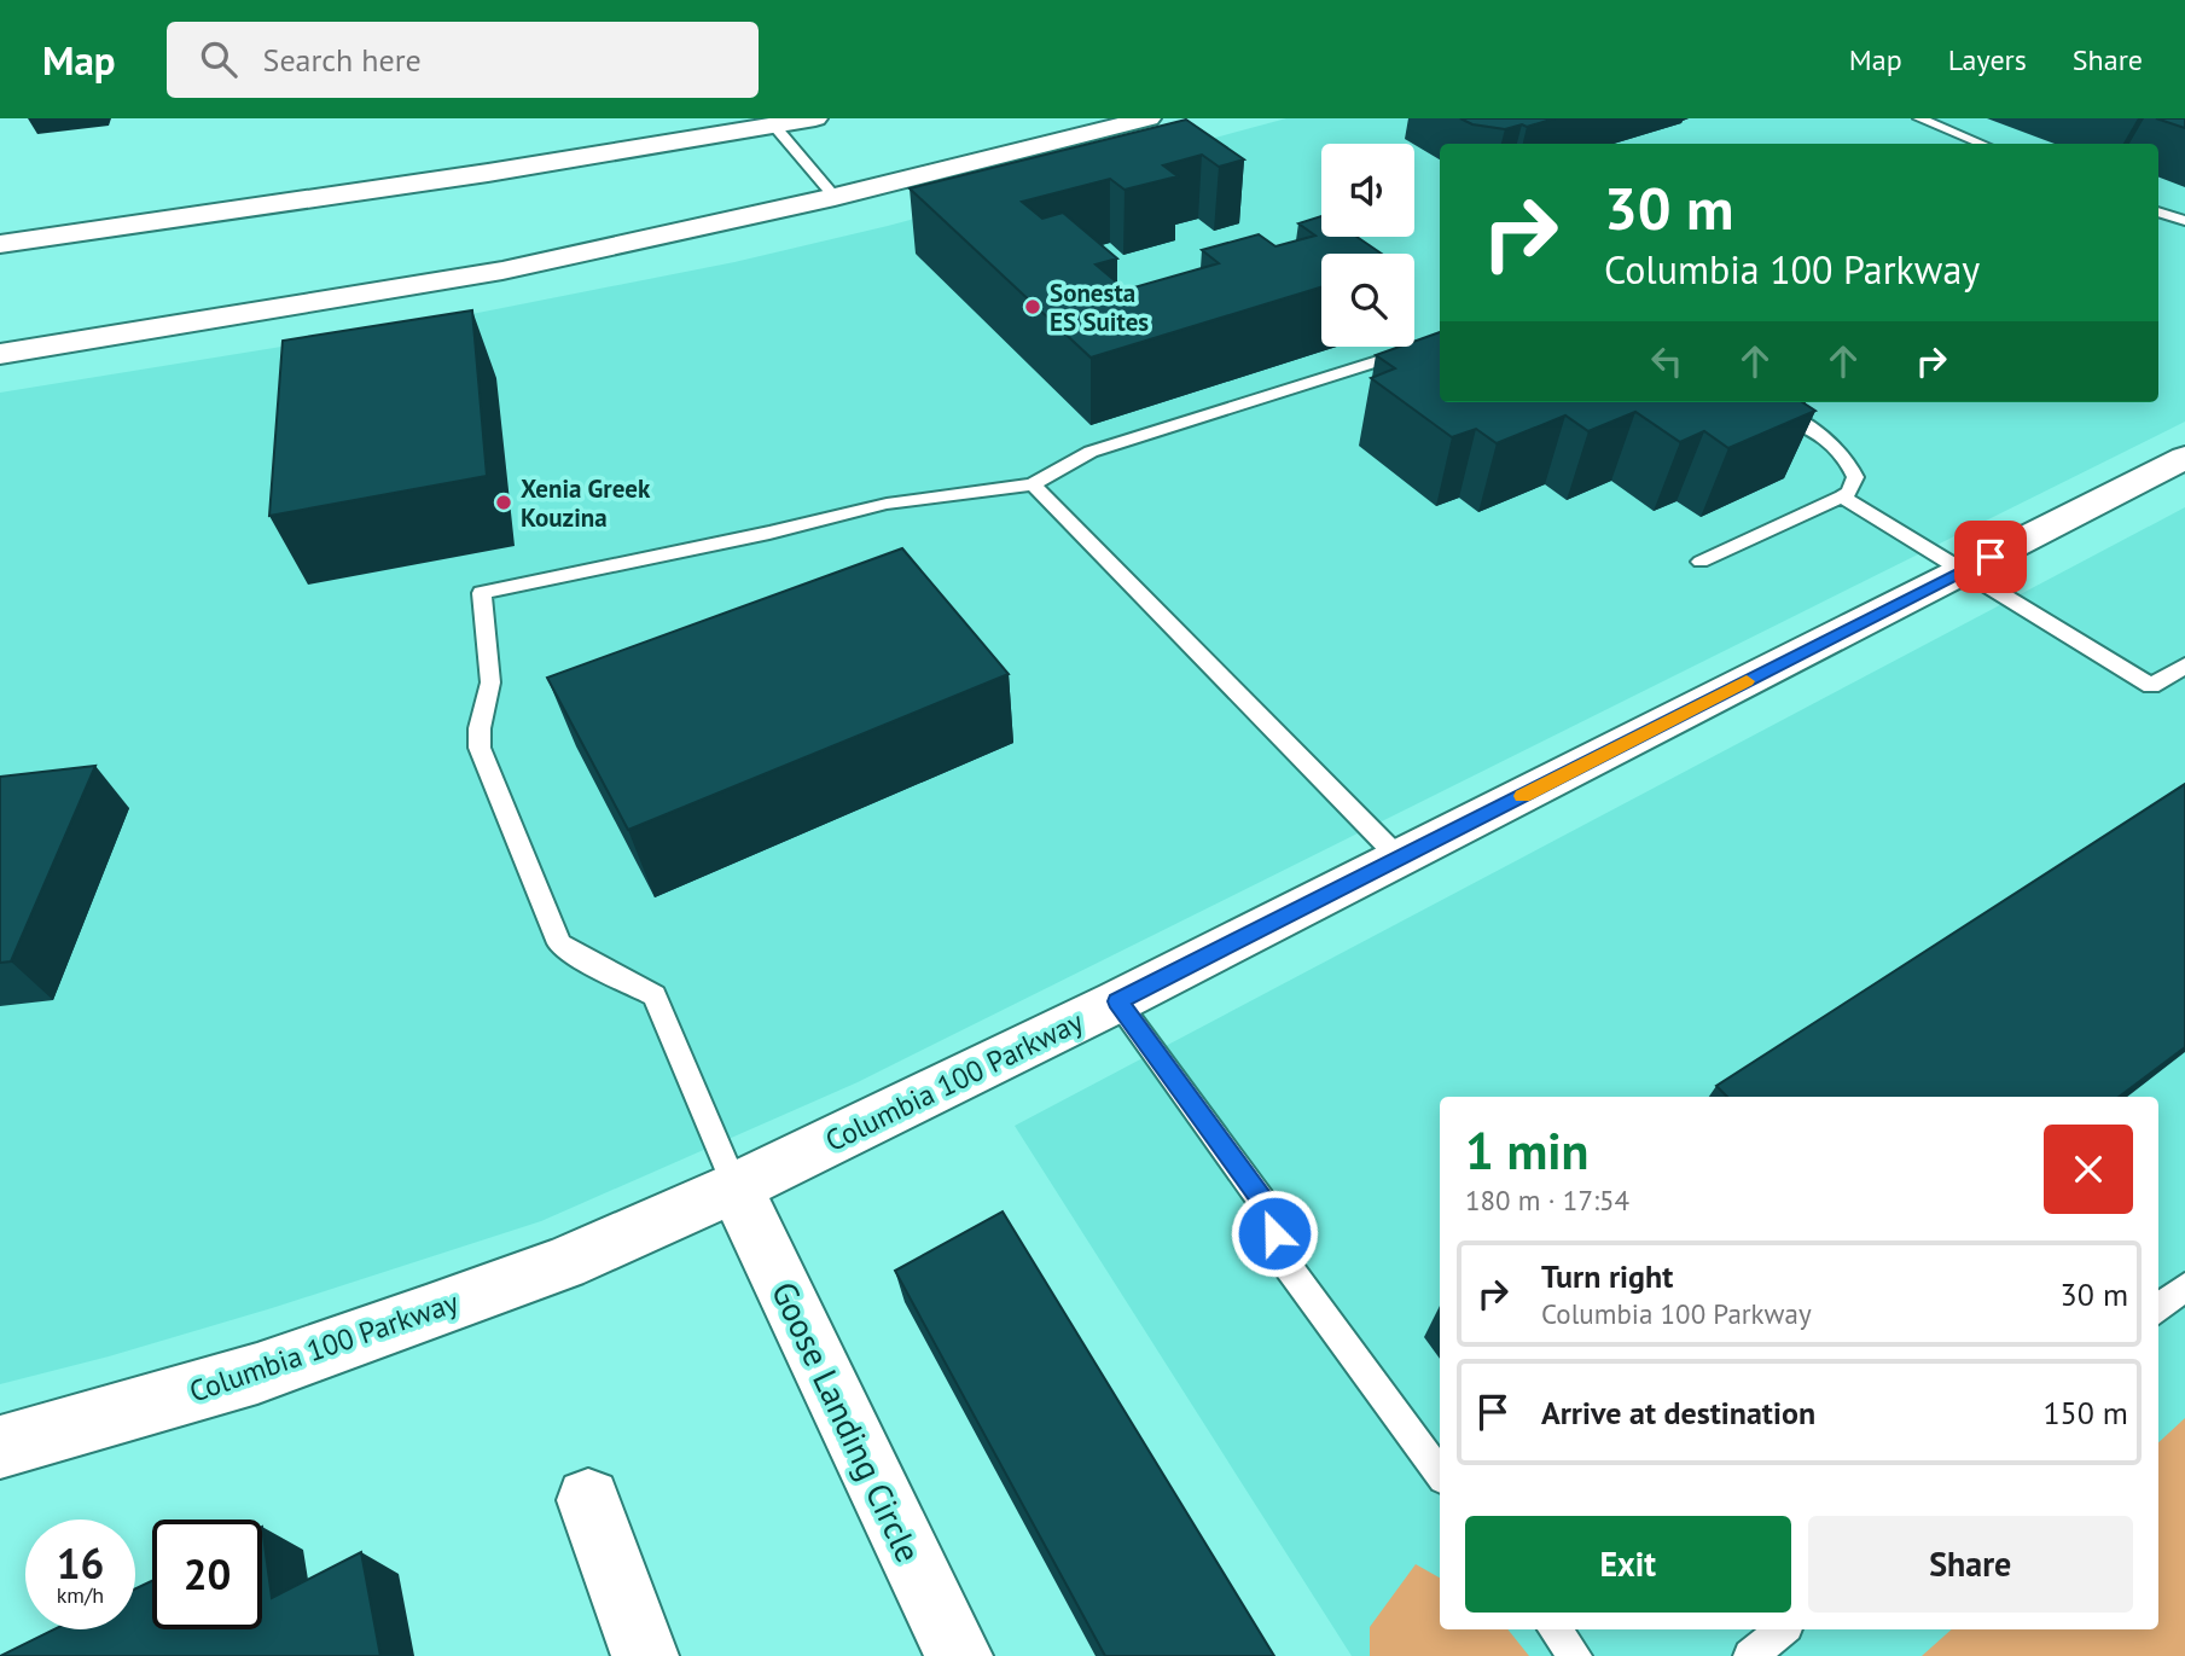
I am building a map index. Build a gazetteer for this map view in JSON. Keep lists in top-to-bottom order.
{
  "streets": {
    "main road": ["Columbia 100 Parkway", "Goose Landing Circle"]
  },
  "crossings": [
    ["Columbia 100 Parkway", "Goose Landing Circle"]
  ],
  "places": ["Sonesta ES Suites", "Xenia Greek Kouzina"],
  "page": {
    "header": "Map",
    "search": "Search here",
    "nav": ["Map", "Layers", "Share"],
    "turn": ["30 m", "Columbia 100 Parkway"],
    "heading": ["1 min", "180 m · 17:54"],
    "list": [
      {
        "name": "Turn right",
        "note": "Columbia 100 Parkway",
        "value": "30 m"
      },
      {
        "name": "Arrive at destination",
        "value": "150 m"
      }
    ],
    "buttons": ["Exit", "Share"],
    "speed": "16 km/h",
    "limit": "20"
  }
}
